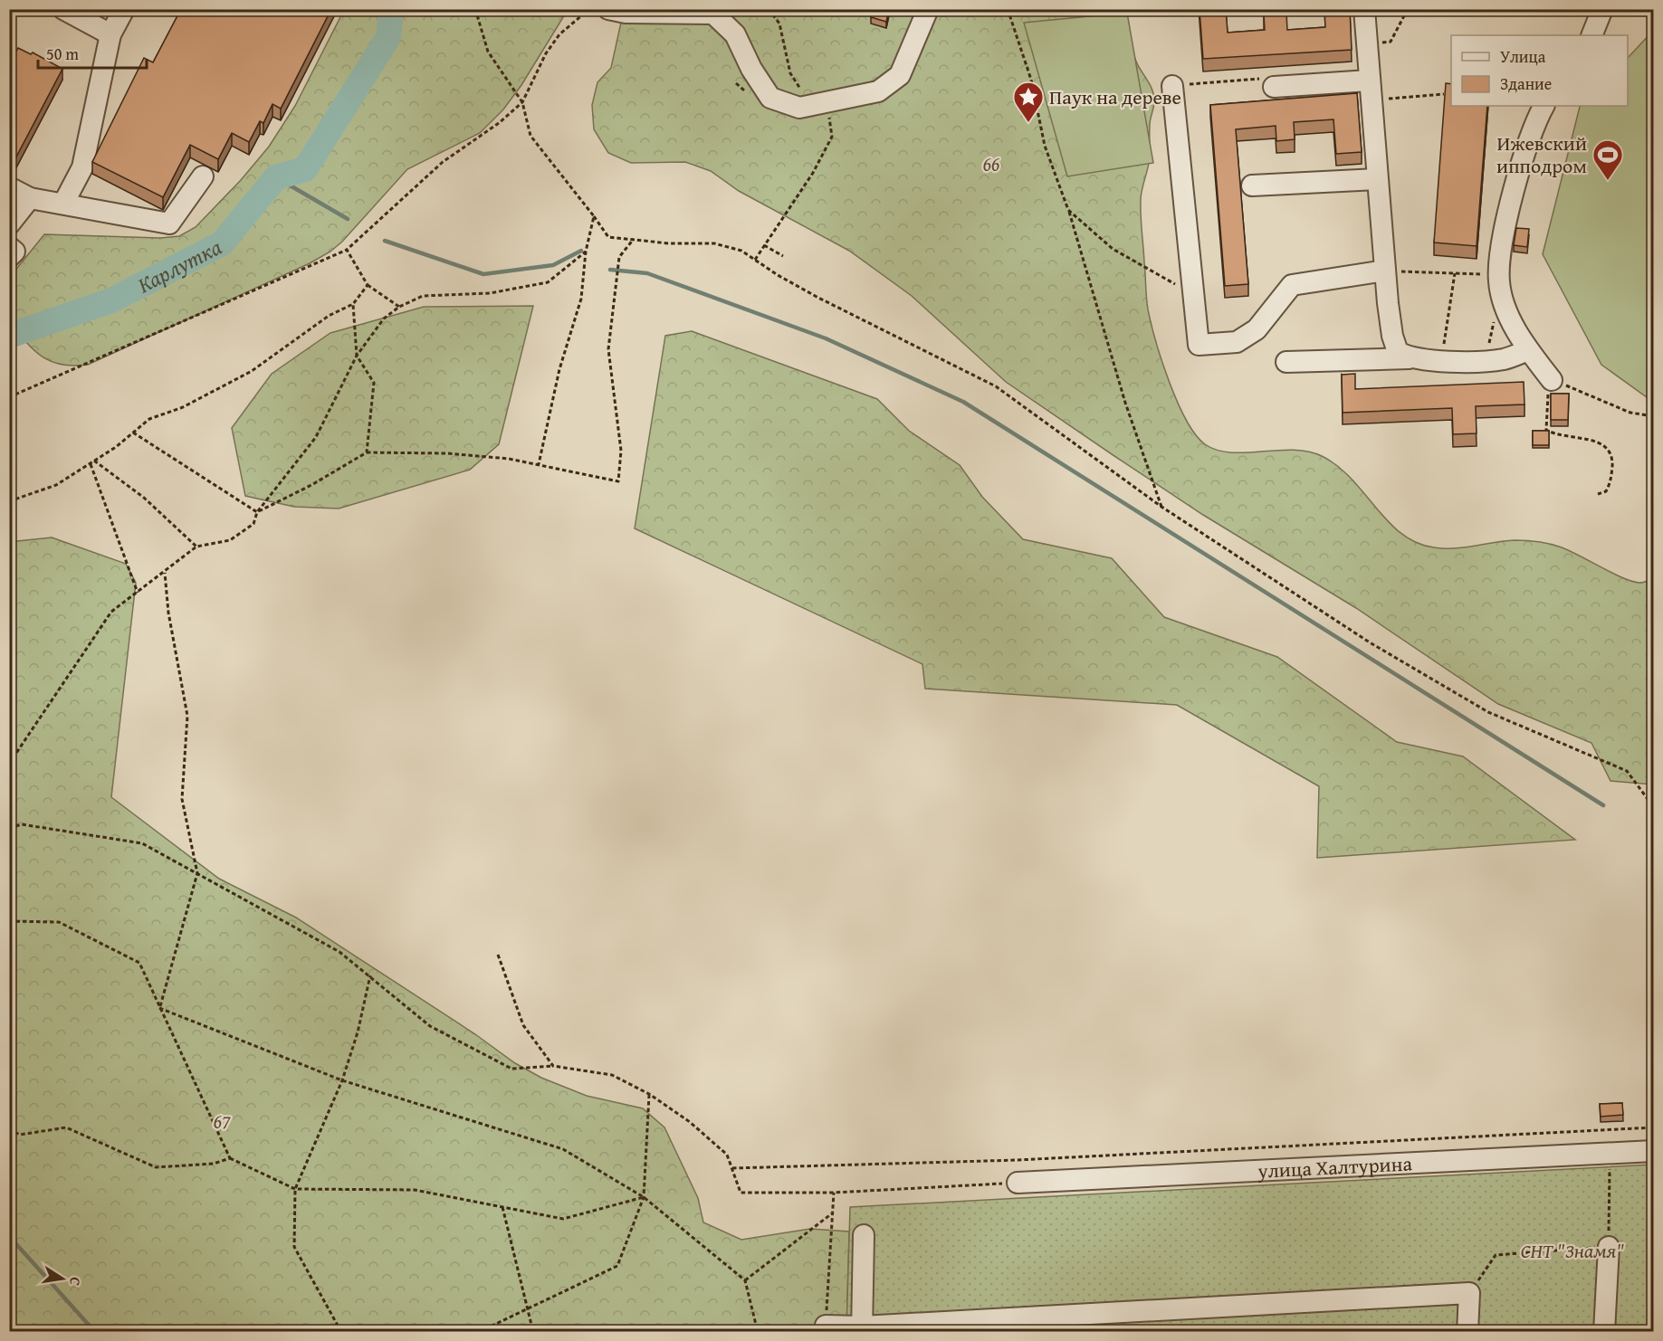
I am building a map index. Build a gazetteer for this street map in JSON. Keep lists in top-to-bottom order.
{
  "streets": {
    "street": ["улица Халтурина"]
  },
  "water": ["Карлутка"],
  "parks": ["66", "67", "СНТ \"Знамя\""],
  "places": {
    "place": ["Паук на дереве"],
    "sports": ["Ижевский ипподром"]
  },
  "legend": ["Улица", "Здание"],
  "scale_bar": "50 m",
  "north": "right"
}
